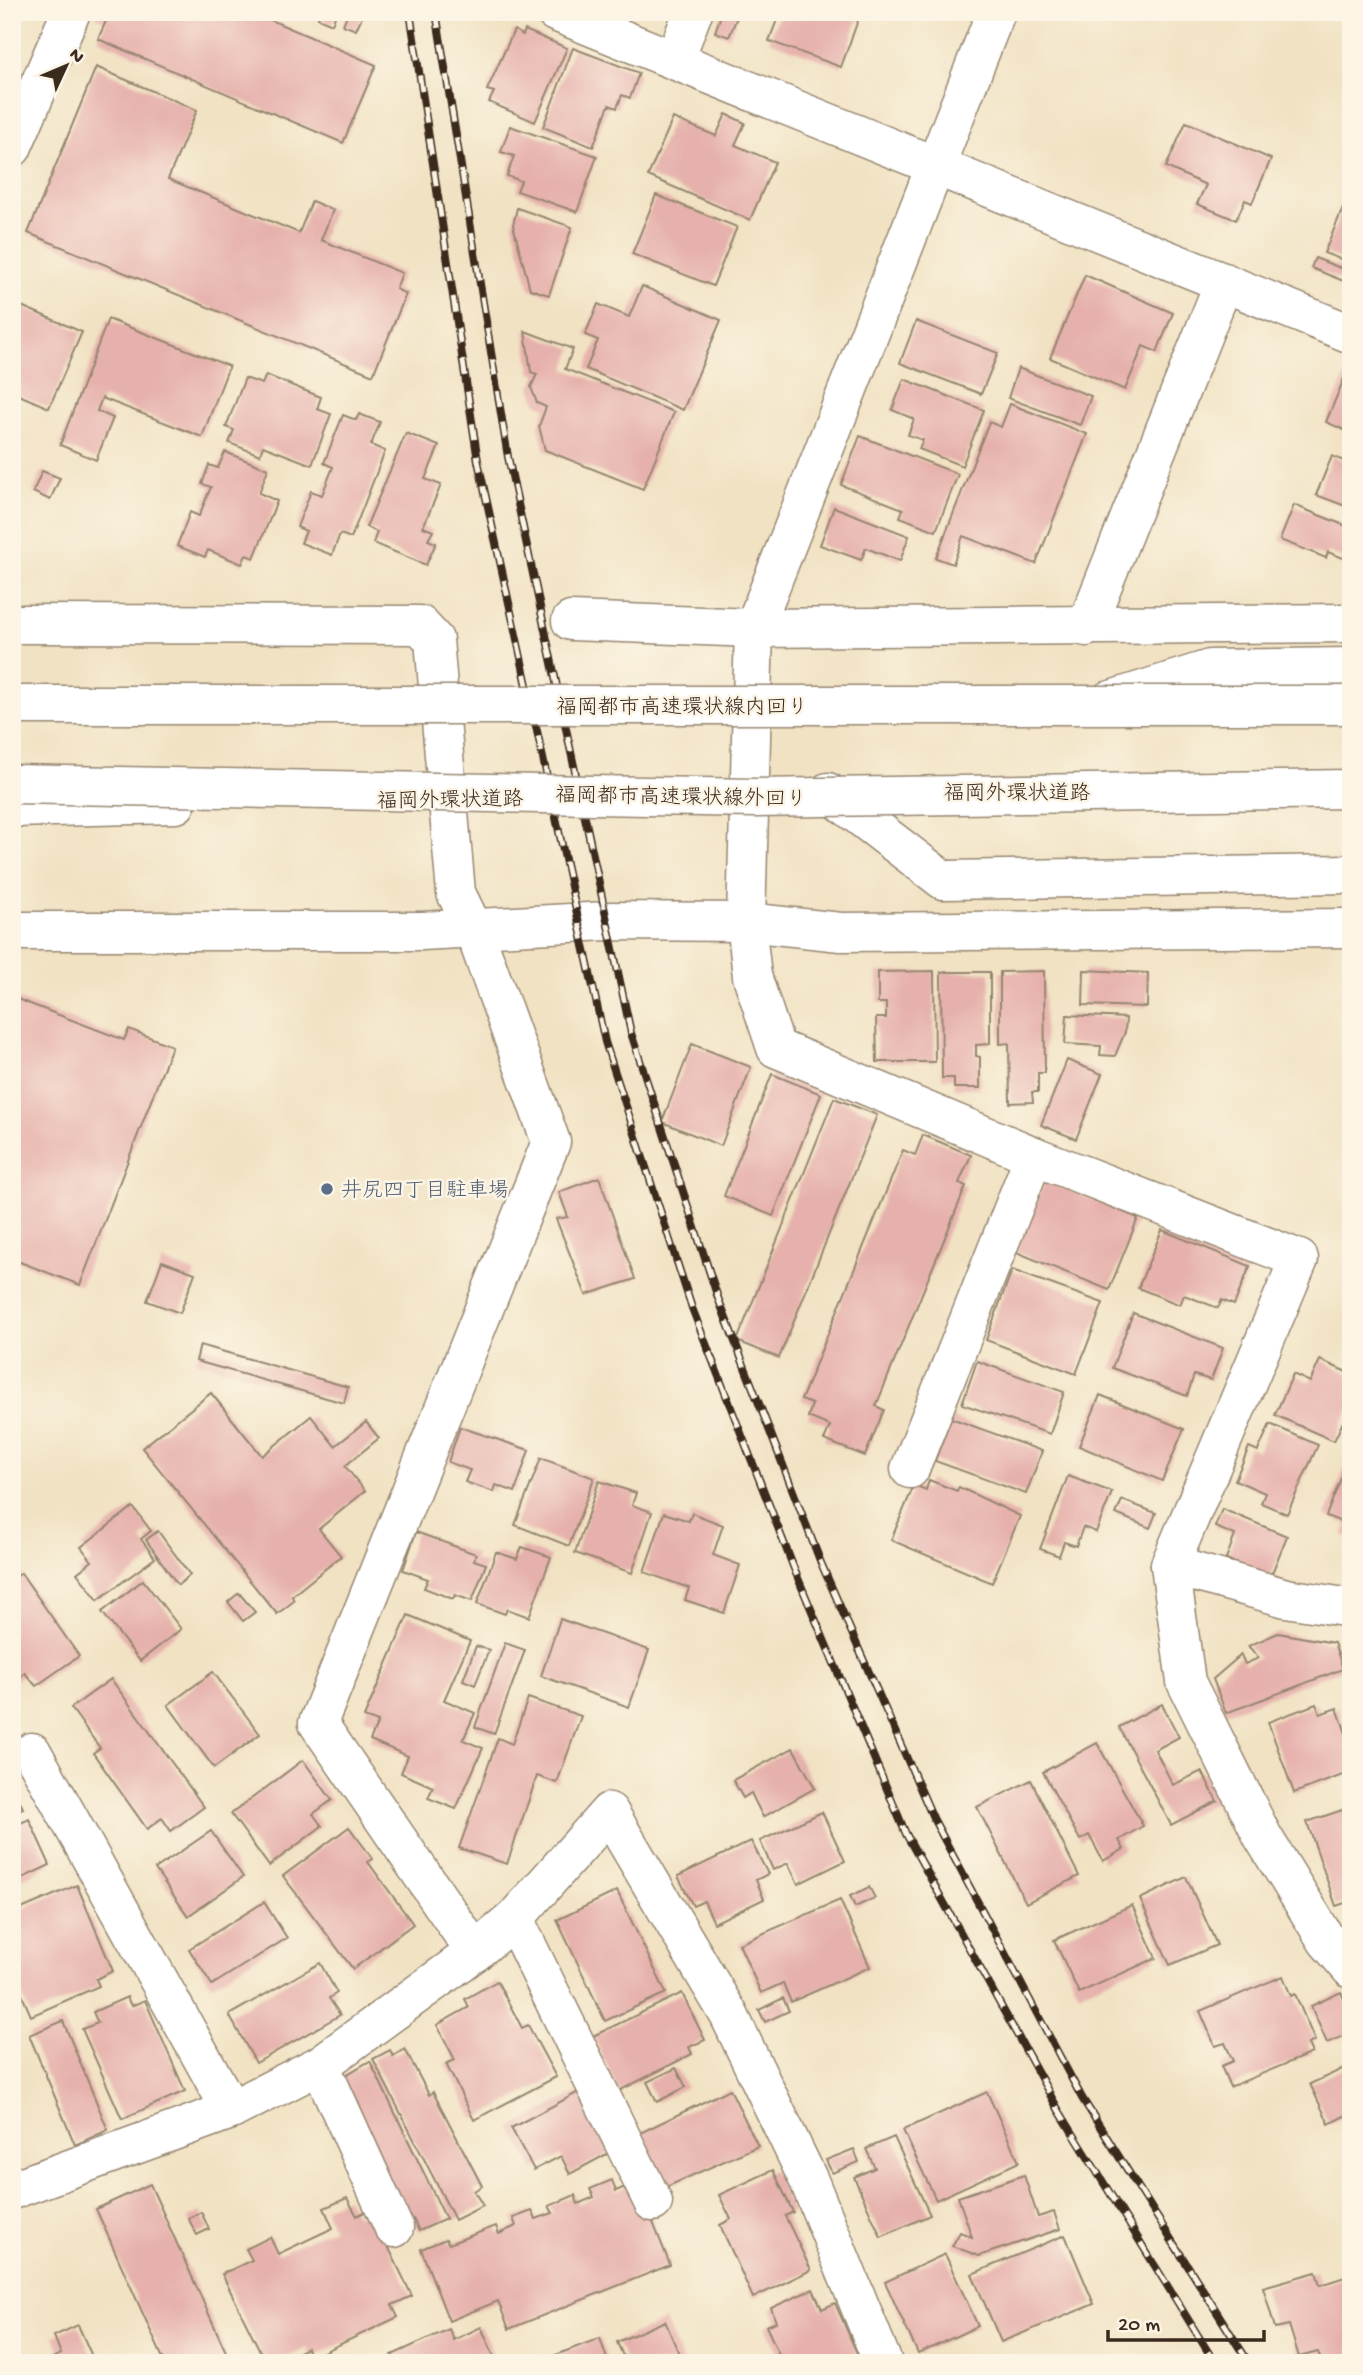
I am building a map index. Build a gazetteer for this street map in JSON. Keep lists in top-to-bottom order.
{
  "streets": {
    "main road": ["福岡都市高速環状線内回り", "福岡外環状道路", "福岡都市高速環状線外回り"]
  },
  "crossings": [
    ["福岡外環状道路", "福岡都市高速環状線外回り"]
  ],
  "places": ["井尻四丁目駐車場"],
  "scale_bar": "20 m",
  "north": "top right"
}
